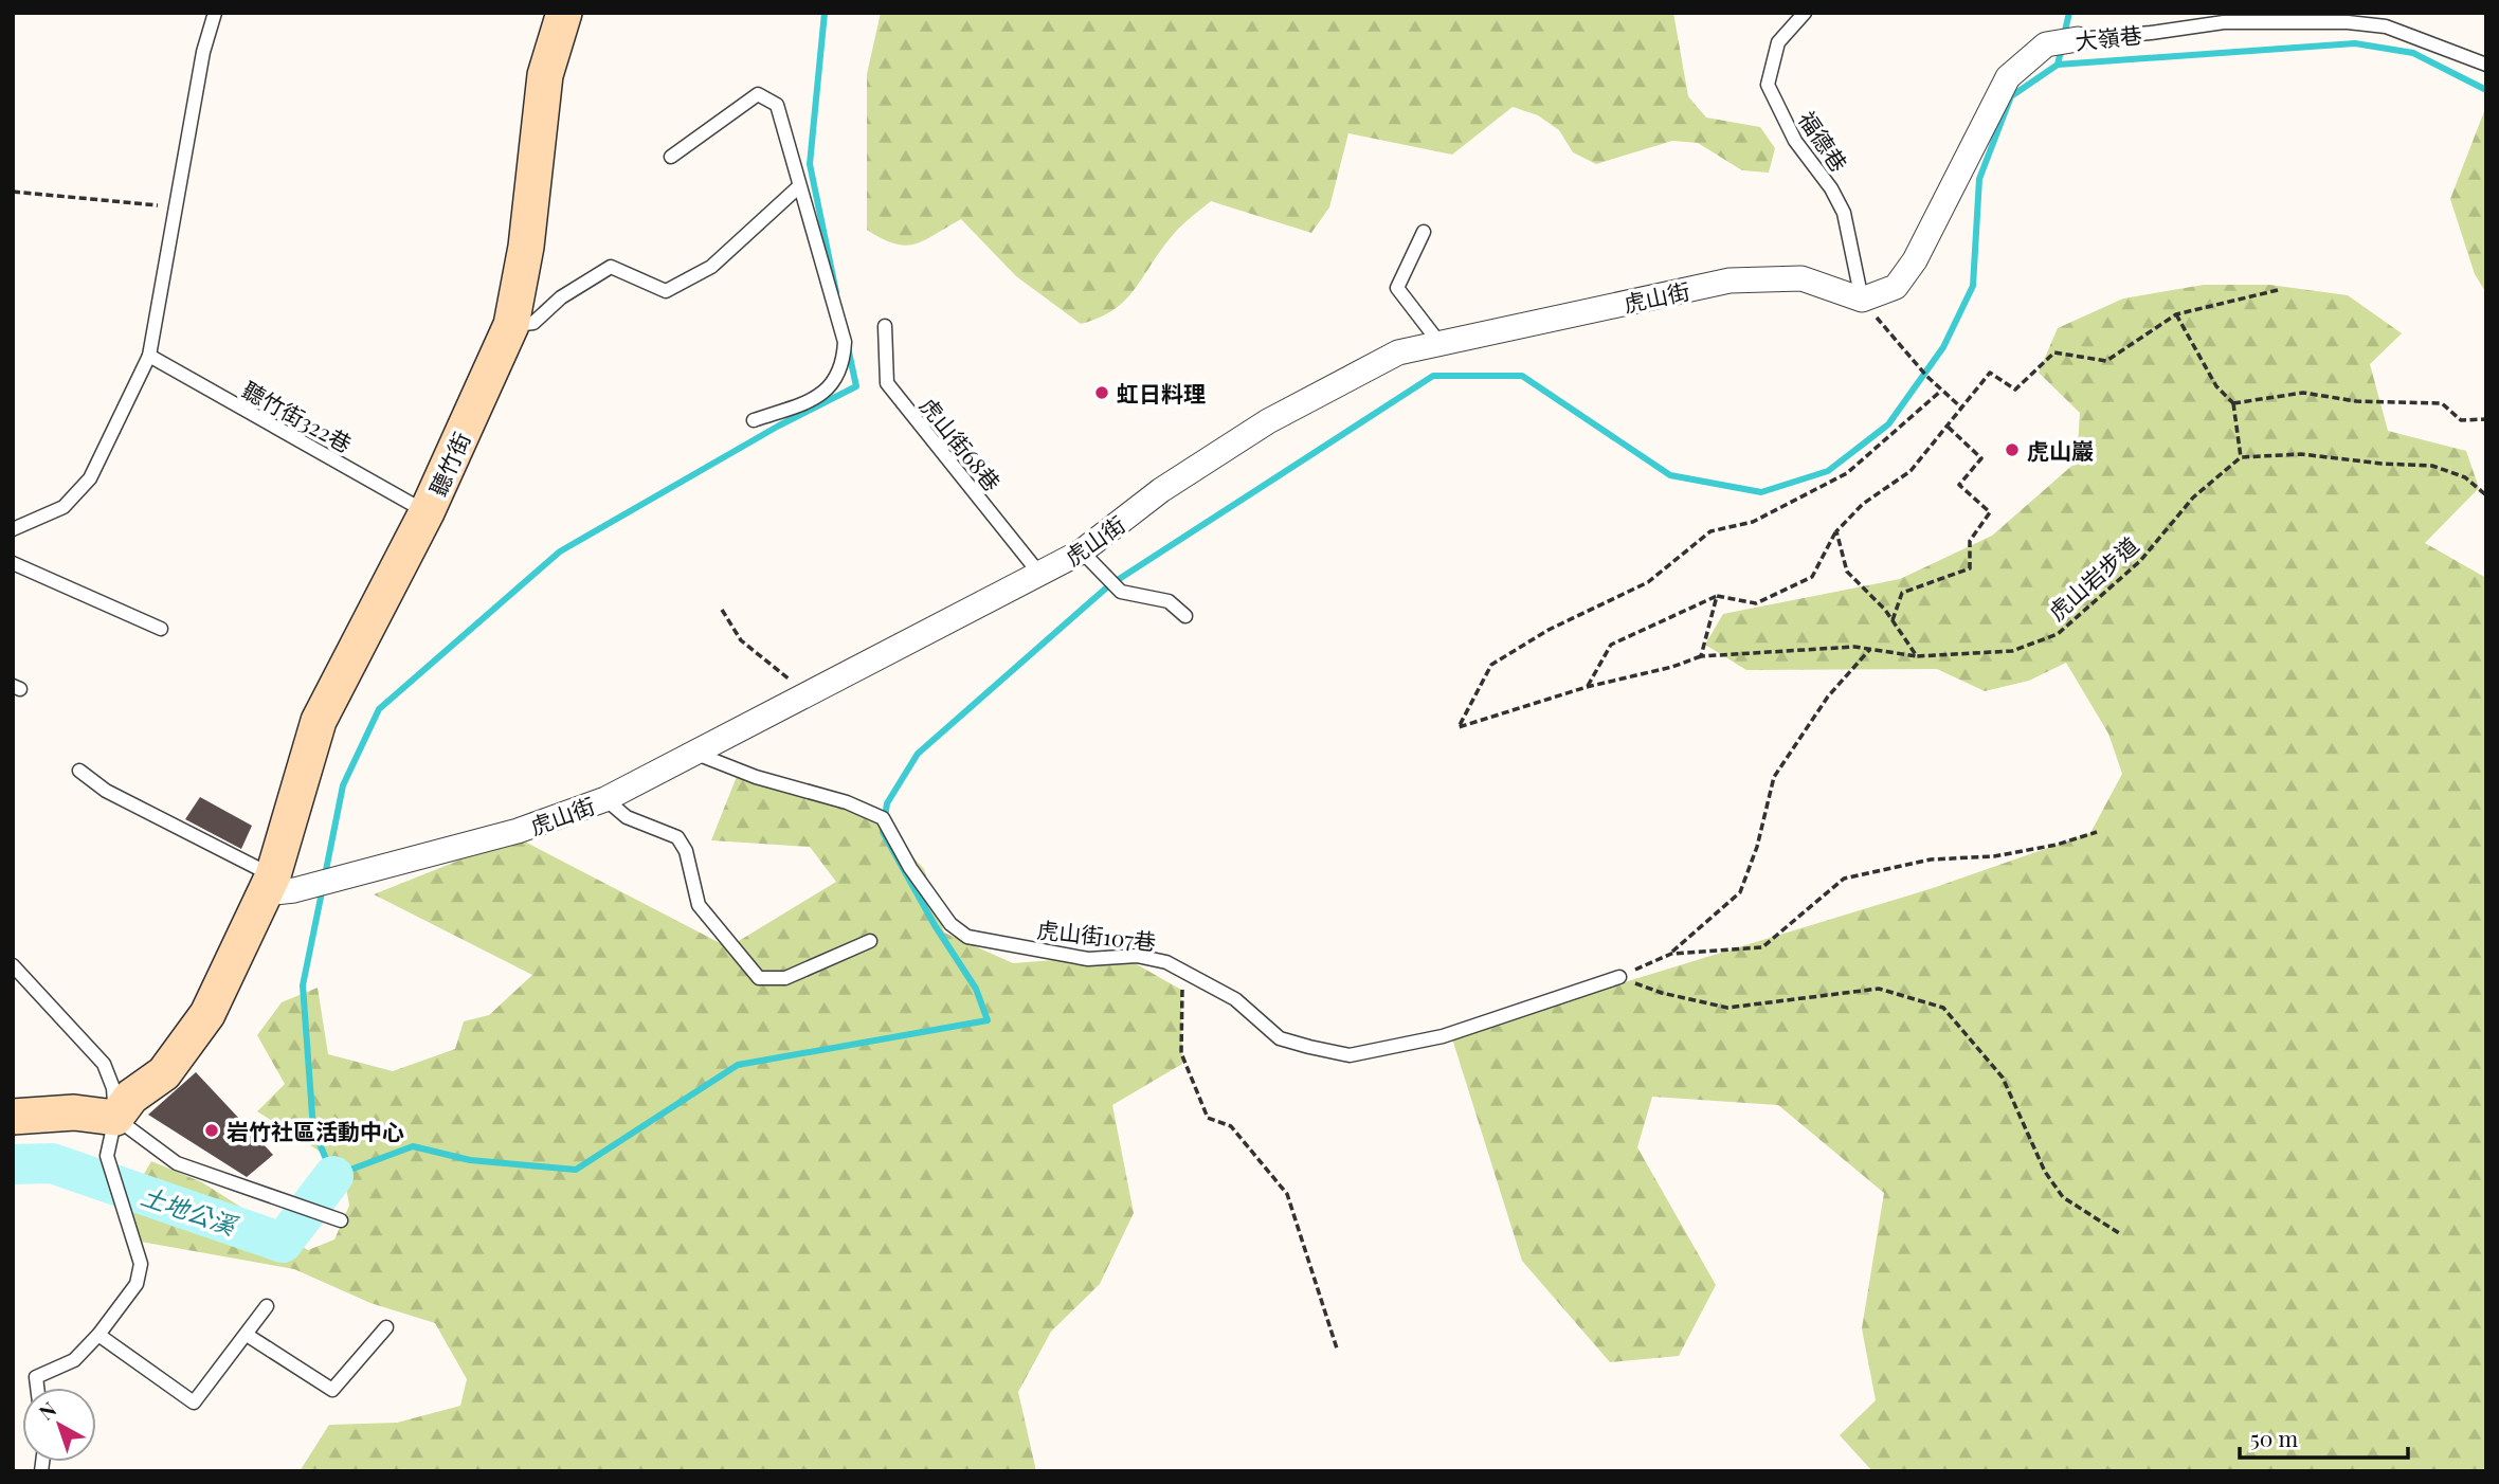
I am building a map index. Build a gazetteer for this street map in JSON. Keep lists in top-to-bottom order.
{
  "streets": {
    "street": ["大嶺巷", "虎山街", "聽竹街"],
    "lane": [
      "福德巷",
      "聽竹街322巷",
      "虎山街68巷",
      "虎山街107巷"
    ],
    "path": ["虎山岩步道"]
  },
  "crossings": [
    ["大嶺巷", "福德巷"],
    ["大嶺巷", "虎山街"],
    ["福德巷", "虎山街"],
    ["虎山街", "虎山街68巷"],
    ["虎山街", "聽竹街"],
    ["虎山街", "虎山街107巷"],
    ["聽竹街322巷", "聽竹街"]
  ],
  "water": ["土地公溪"],
  "places": ["虹日料理", "虎山巖", "岩竹社區活動中心"],
  "scale_bar": "50 m",
  "north": "top left"
}
